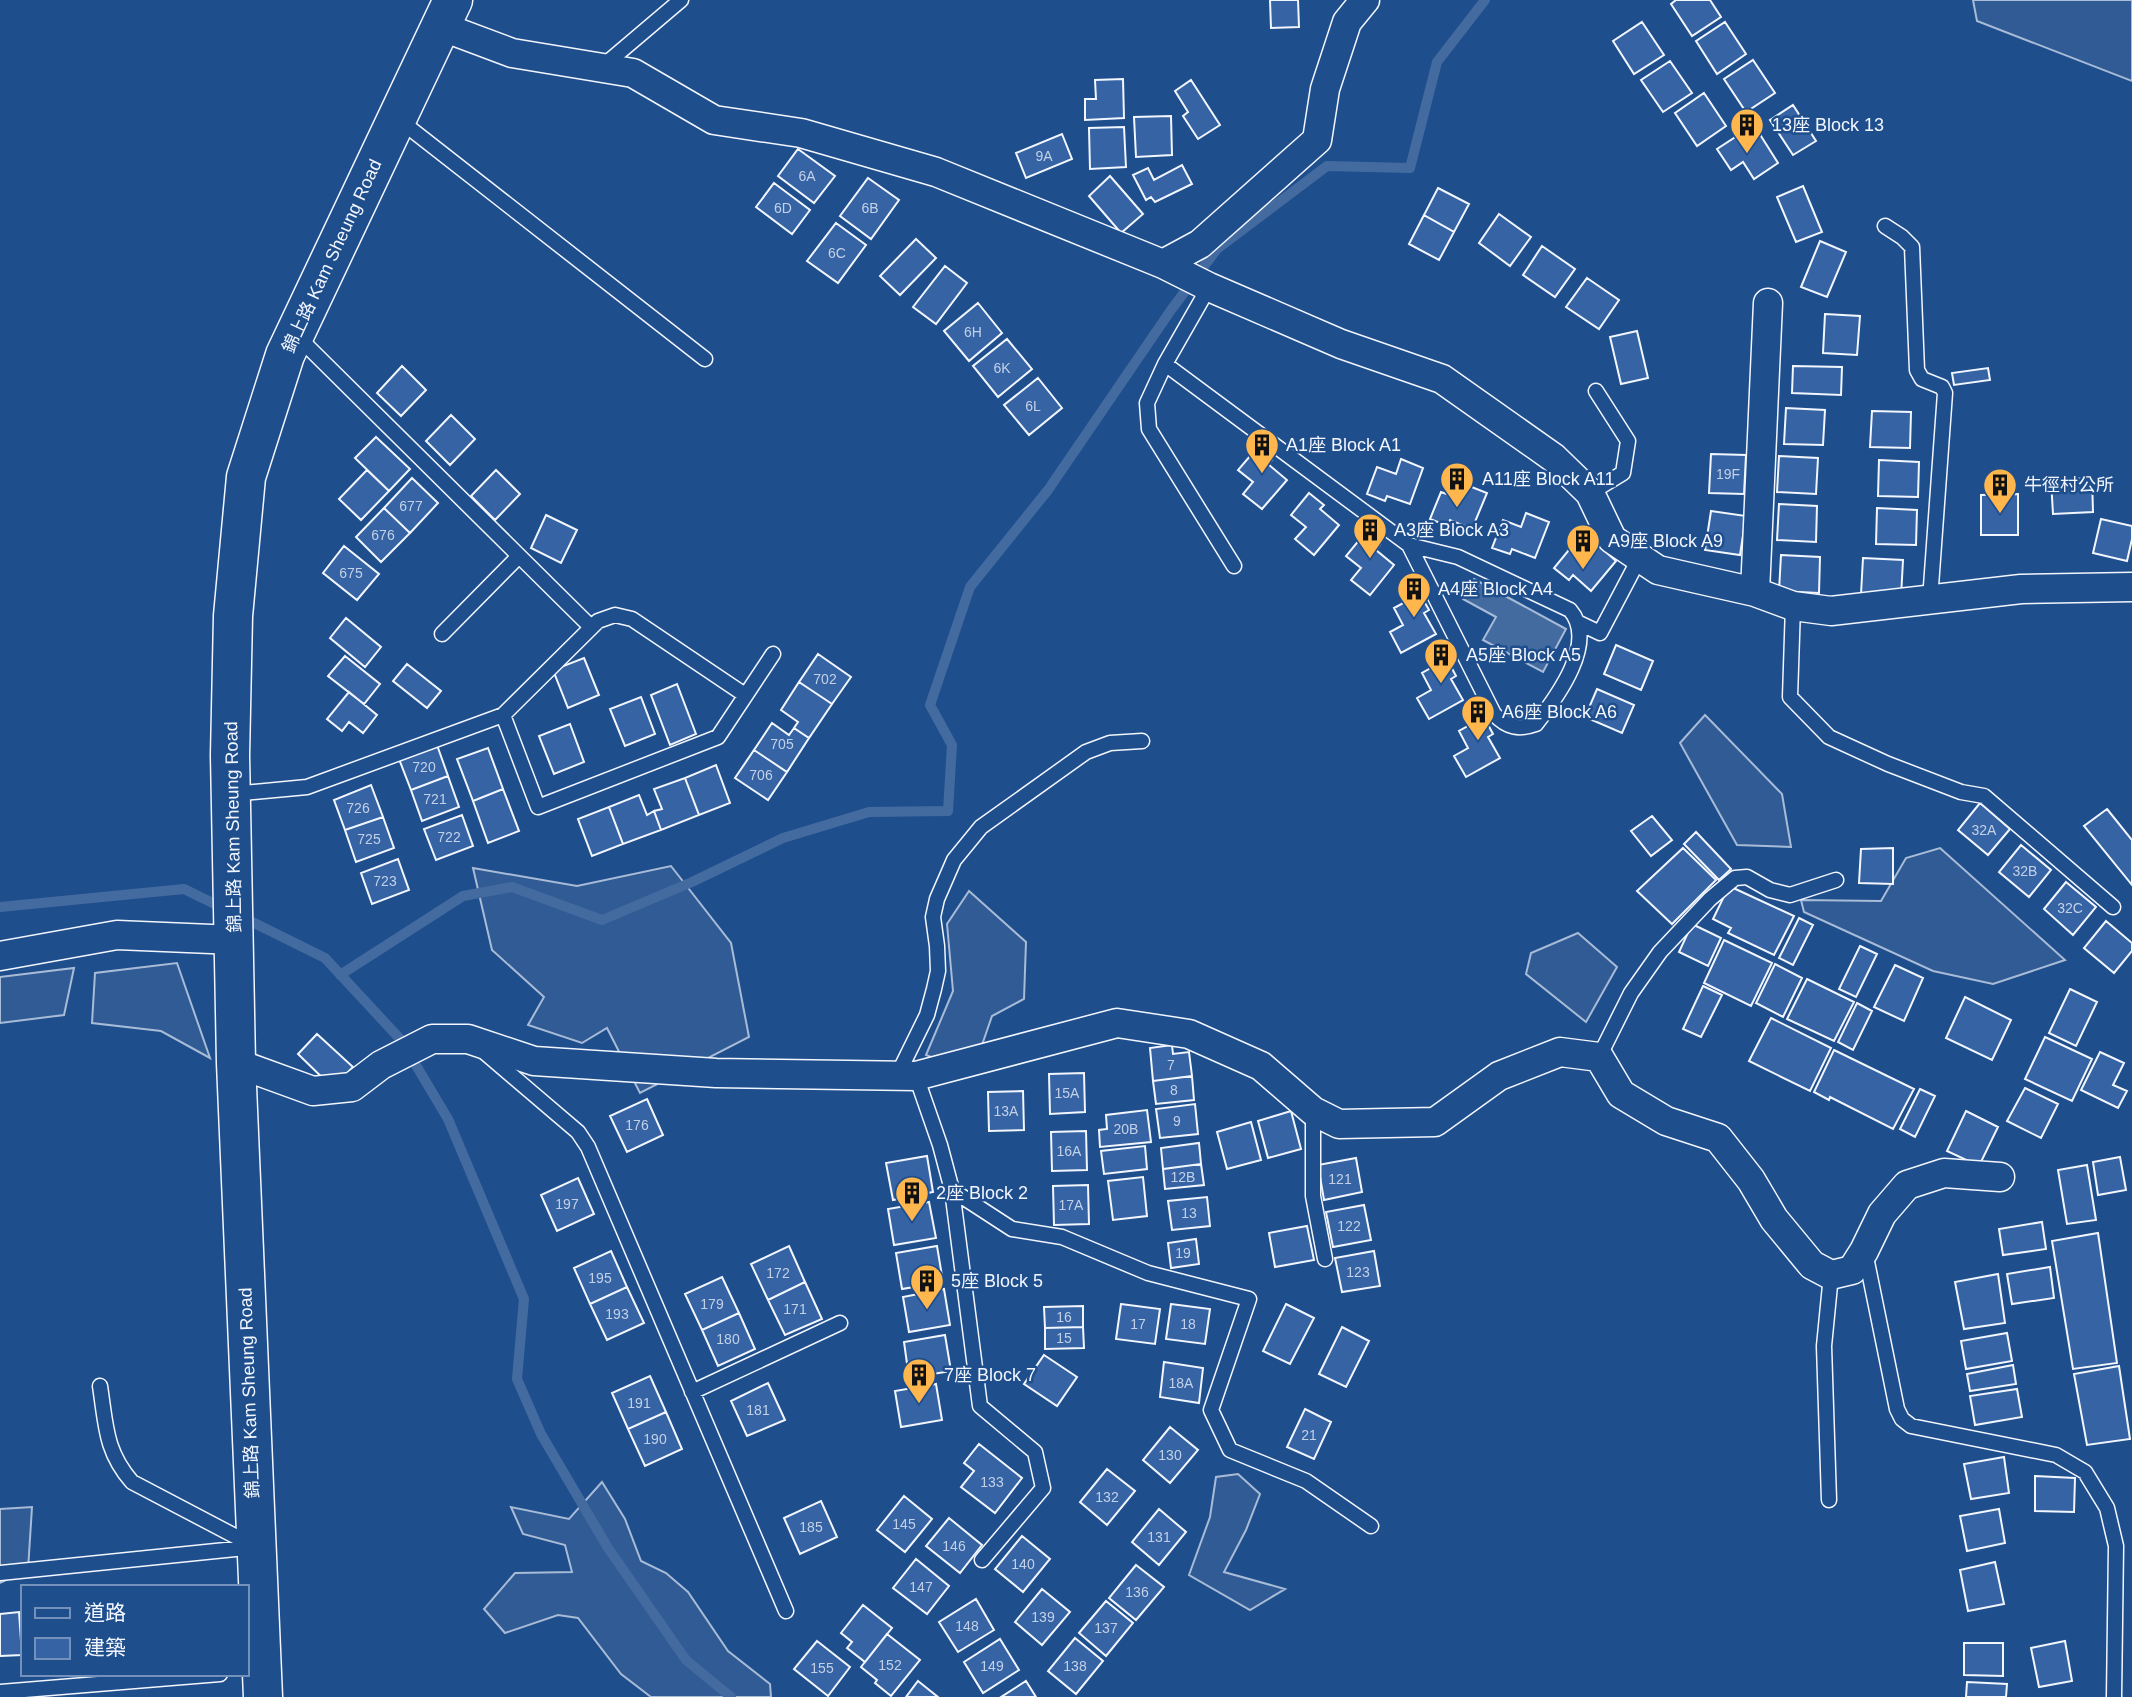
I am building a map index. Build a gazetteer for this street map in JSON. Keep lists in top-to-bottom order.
{
  "streets": {
    "main road": ["錦上路 Kam Sheung Road"]
  },
  "places": {
    "building": [
      "13座 Block 13",
      "A1座 Block A1",
      "A11座 Block A11",
      "牛徑村公所",
      "A3座 Block A3",
      "A9座 Block A9",
      "A4座 Block A4",
      "A5座 Block A5",
      "A6座 Block A6",
      "2座 Block 2",
      "5座 Block 5",
      "7座 Block 7"
    ]
  },
  "house_numbers": [
    "9A",
    "6A",
    "6D",
    "6B",
    "6C",
    "6H",
    "6K",
    "6L",
    "19F",
    "677",
    "676",
    "675",
    "702",
    "705",
    "720",
    "706",
    "721",
    "726",
    "32A",
    "722",
    "725",
    "32B",
    "723",
    "32C",
    "7",
    "8",
    "15A",
    "13A",
    "9",
    "176",
    "20B",
    "16A",
    "12B",
    "121",
    "197",
    "17A",
    "13",
    "122",
    "19",
    "123",
    "172",
    "195",
    "179",
    "171",
    "193",
    "16",
    "17",
    "18",
    "15",
    "180",
    "18A",
    "191",
    "181",
    "21",
    "190",
    "130",
    "133",
    "132",
    "145",
    "185",
    "131",
    "146",
    "140",
    "147",
    "136",
    "139",
    "148",
    "137",
    "152",
    "149",
    "138",
    "155"
  ],
  "legend": ["道路", "建築"]
}
